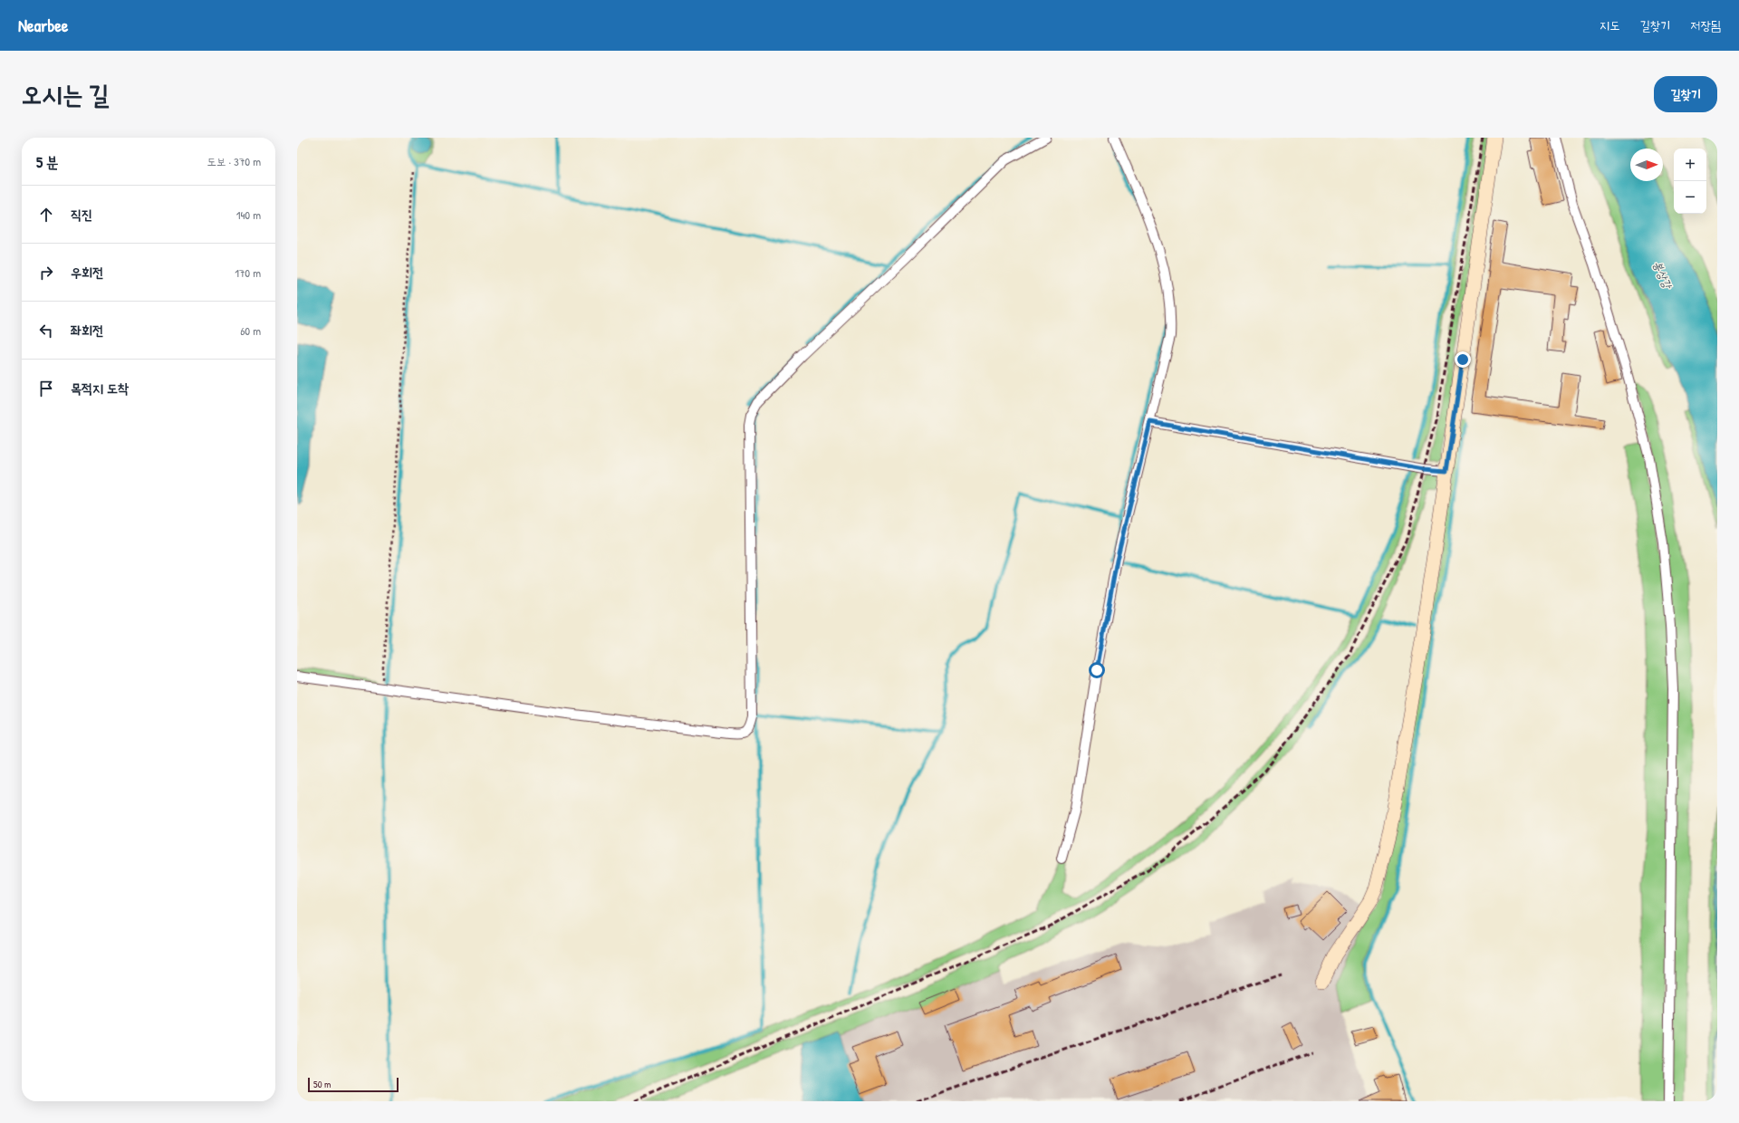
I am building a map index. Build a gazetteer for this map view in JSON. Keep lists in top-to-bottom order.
{
  "water": ["봉상강"],
  "scale_bar": "50 m",
  "north": "right",
  "page": {
    "header": "Nearbee",
    "nav": ["지도", "길찾기", "저장됨"],
    "buttons": "길찾기",
    "title": "오시는 길",
    "heading": ["5 분", "도보 · 370 m"],
    "map_buttons": ["+", "−"],
    "list": [
      ["직진", "140 m"],
      ["우회전", "170 m"],
      ["좌회전", "60 m"],
      "목적지 도착"
    ],
    "scale": "50 m"
  }
}
